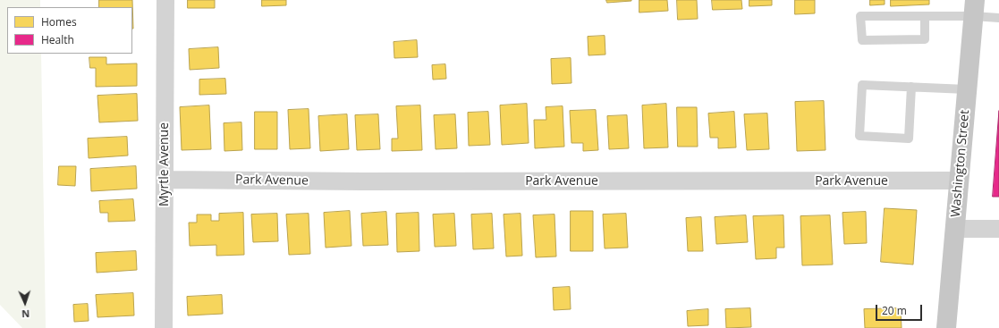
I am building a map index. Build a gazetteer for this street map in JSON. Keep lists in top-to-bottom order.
{
  "streets": {
    "main road": ["Washington Street"],
    "street": ["Myrtle Avenue", "Park Avenue"]
  },
  "crossings": [
    ["Washington Street", "Park Avenue"],
    ["Myrtle Avenue", "Park Avenue"]
  ],
  "legend": ["Homes", "Health"],
  "scale_bar": "20 m",
  "north": "bottom"
}
